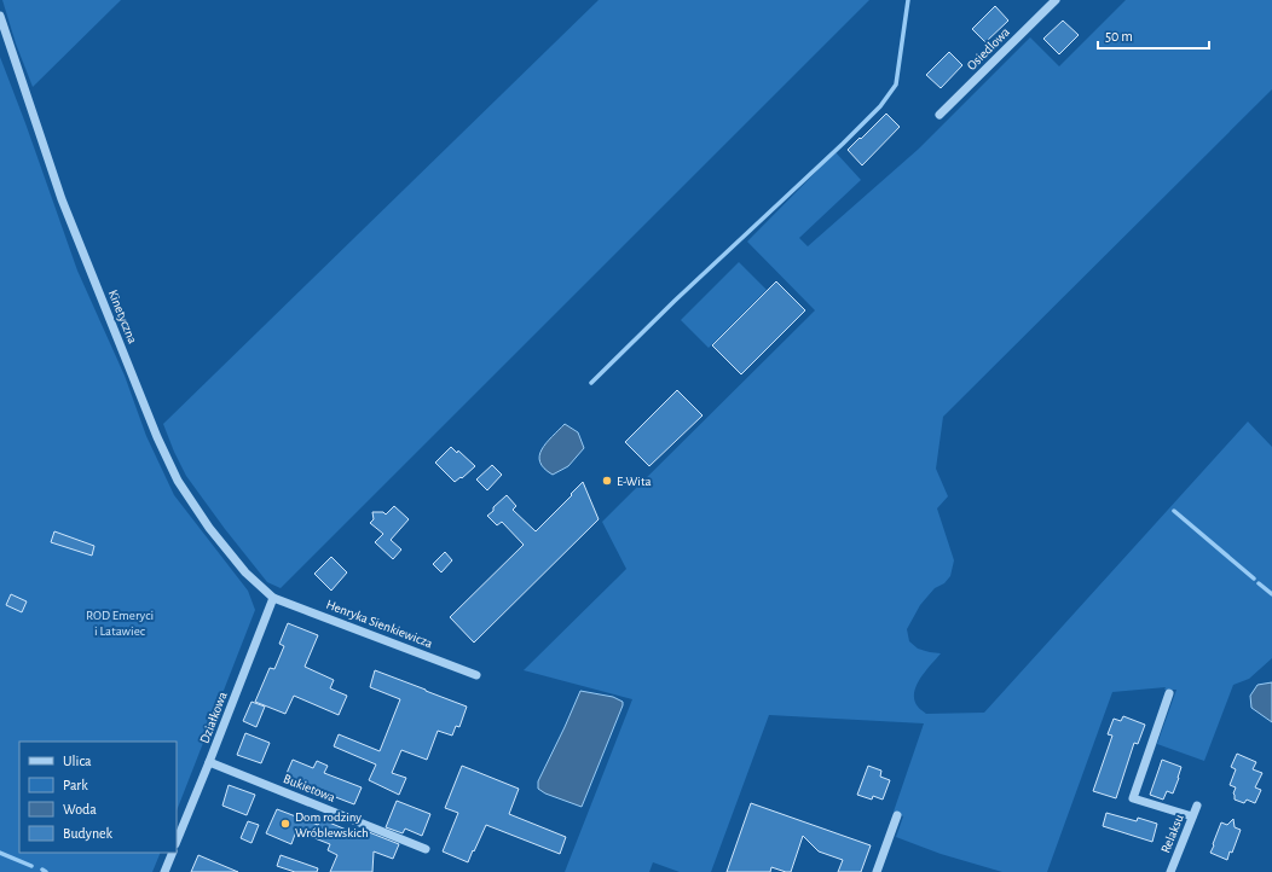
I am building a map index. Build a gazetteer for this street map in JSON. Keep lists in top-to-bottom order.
{
  "streets": {
    "street": [
      "Osiedlowa",
      "Kinetyczna",
      "Henryka Sienkiewicza",
      "Działkowa",
      "Bukietowa",
      "Relaksu"
    ]
  },
  "crossings": [
    ["Kinetyczna", "Henryka Sienkiewicza"],
    ["Kinetyczna", "Działkowa"],
    ["Henryka Sienkiewicza", "Działkowa"],
    ["Działkowa", "Bukietowa"]
  ],
  "parks": ["ROD Emeryci i Latawiec"],
  "places": ["E-Wita", "Dom rodziny Wróblewskich"],
  "legend": [
    "Ulica",
    "Park",
    "Woda",
    "Budynek"
  ],
  "scale_bar": "50 m"
}
